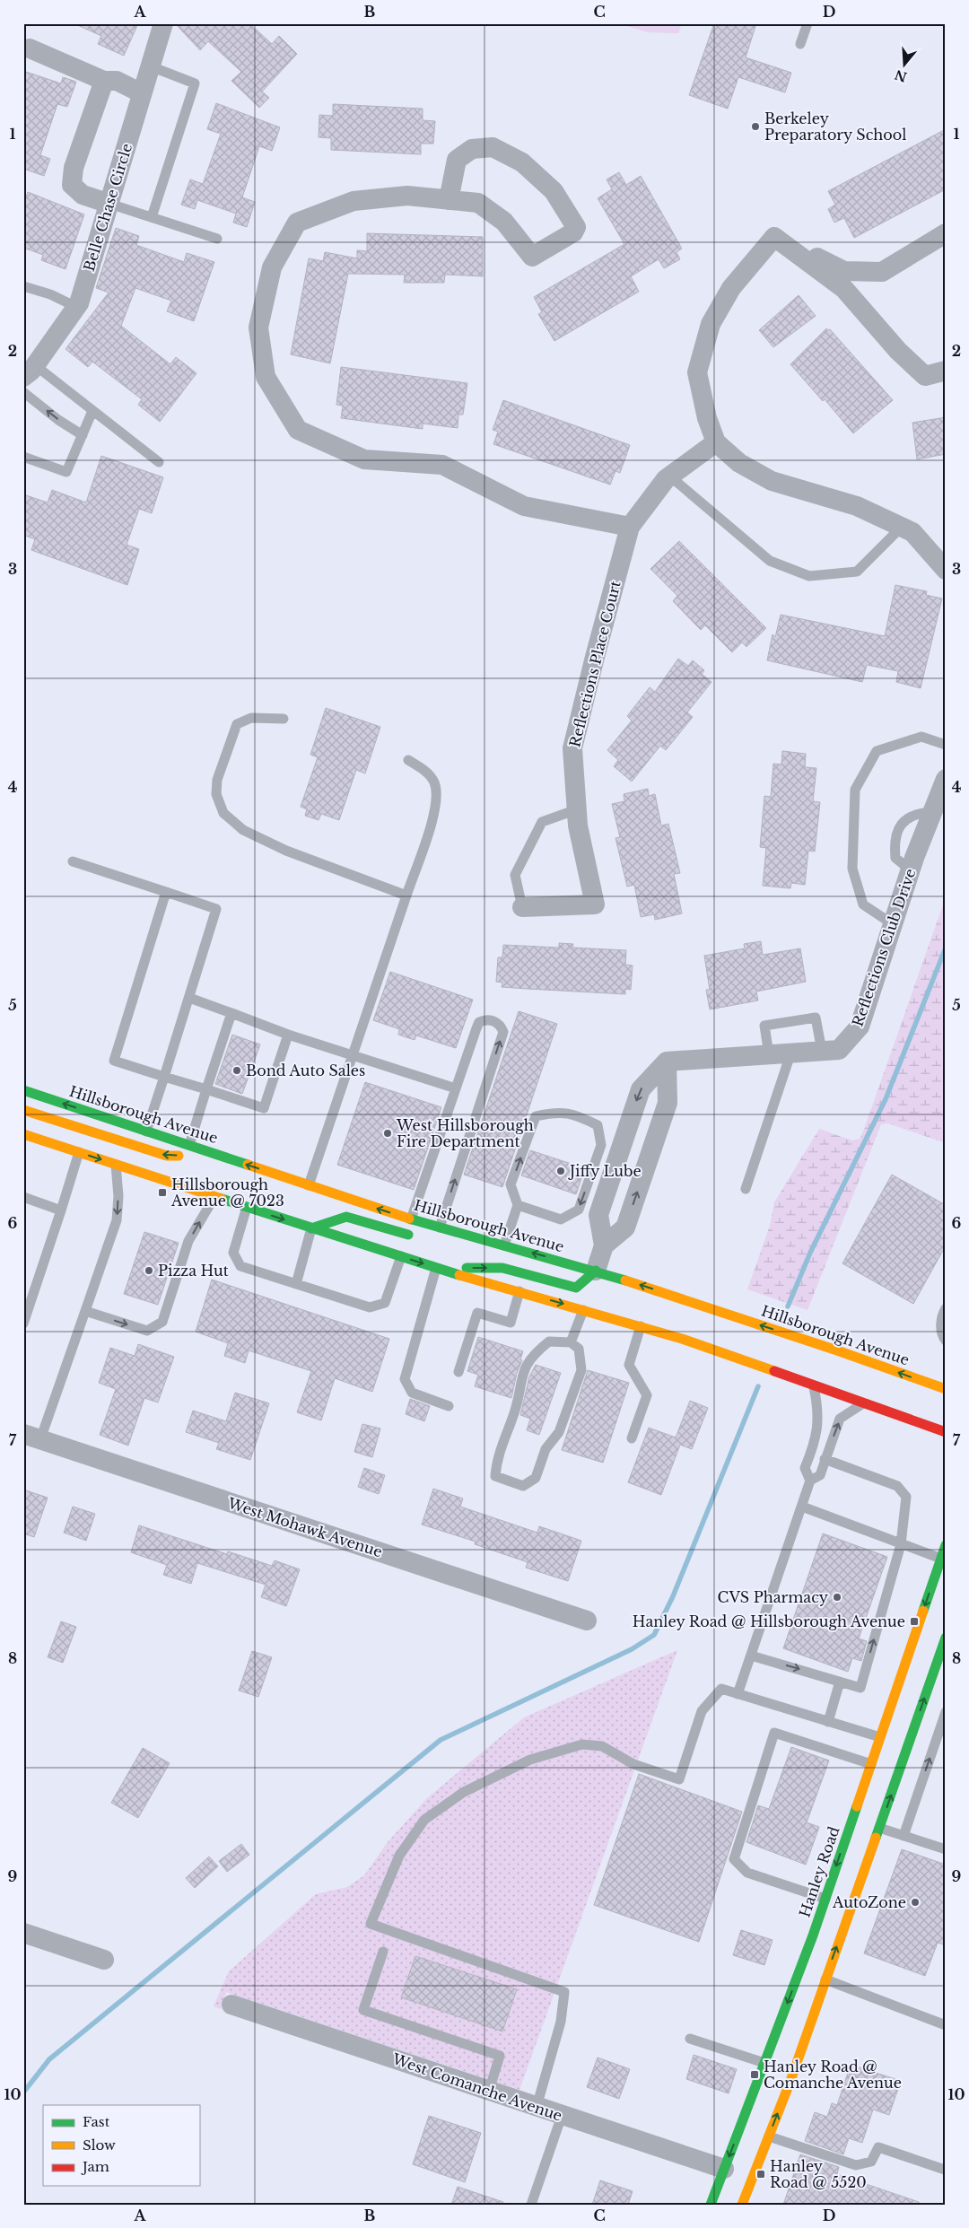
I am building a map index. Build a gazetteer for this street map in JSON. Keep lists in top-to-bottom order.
{
  "streets": {
    "main road": ["Hillsborough Avenue", "Hanley Road"],
    "street": [
      "Belle Chase Circle",
      "Reflections Place Court",
      "Reflections Club Drive",
      "West Mohawk Avenue",
      "West Comanche Avenue"
    ]
  },
  "crossings": [
    ["Hanley Road", "West Comanche Avenue"]
  ],
  "places": {
    "other": [
      "Berkeley Preparatory School",
      "Bond Auto Sales",
      "West Hillsborough Fire Department",
      "Jiffy Lube",
      "Pizza Hut",
      "CVS Pharmacy",
      "AutoZone"
    ],
    "transit": [
      "Hillsborough Avenue @ 7023",
      "Hanley Road @ Hillsborough Avenue",
      "Hanley Road @ Comanche Avenue",
      "Hanley Road @ 5520"
    ]
  },
  "legend": ["Fast", "Slow", "Jam"],
  "north": "bottom",
  "grid": {
    "columns": [
      "A",
      "B",
      "C",
      "D"
    ],
    "rows": [
      "1",
      "2",
      "3",
      "4",
      "5",
      "6",
      "7",
      "8",
      "9",
      "10"
    ]
  }
}
